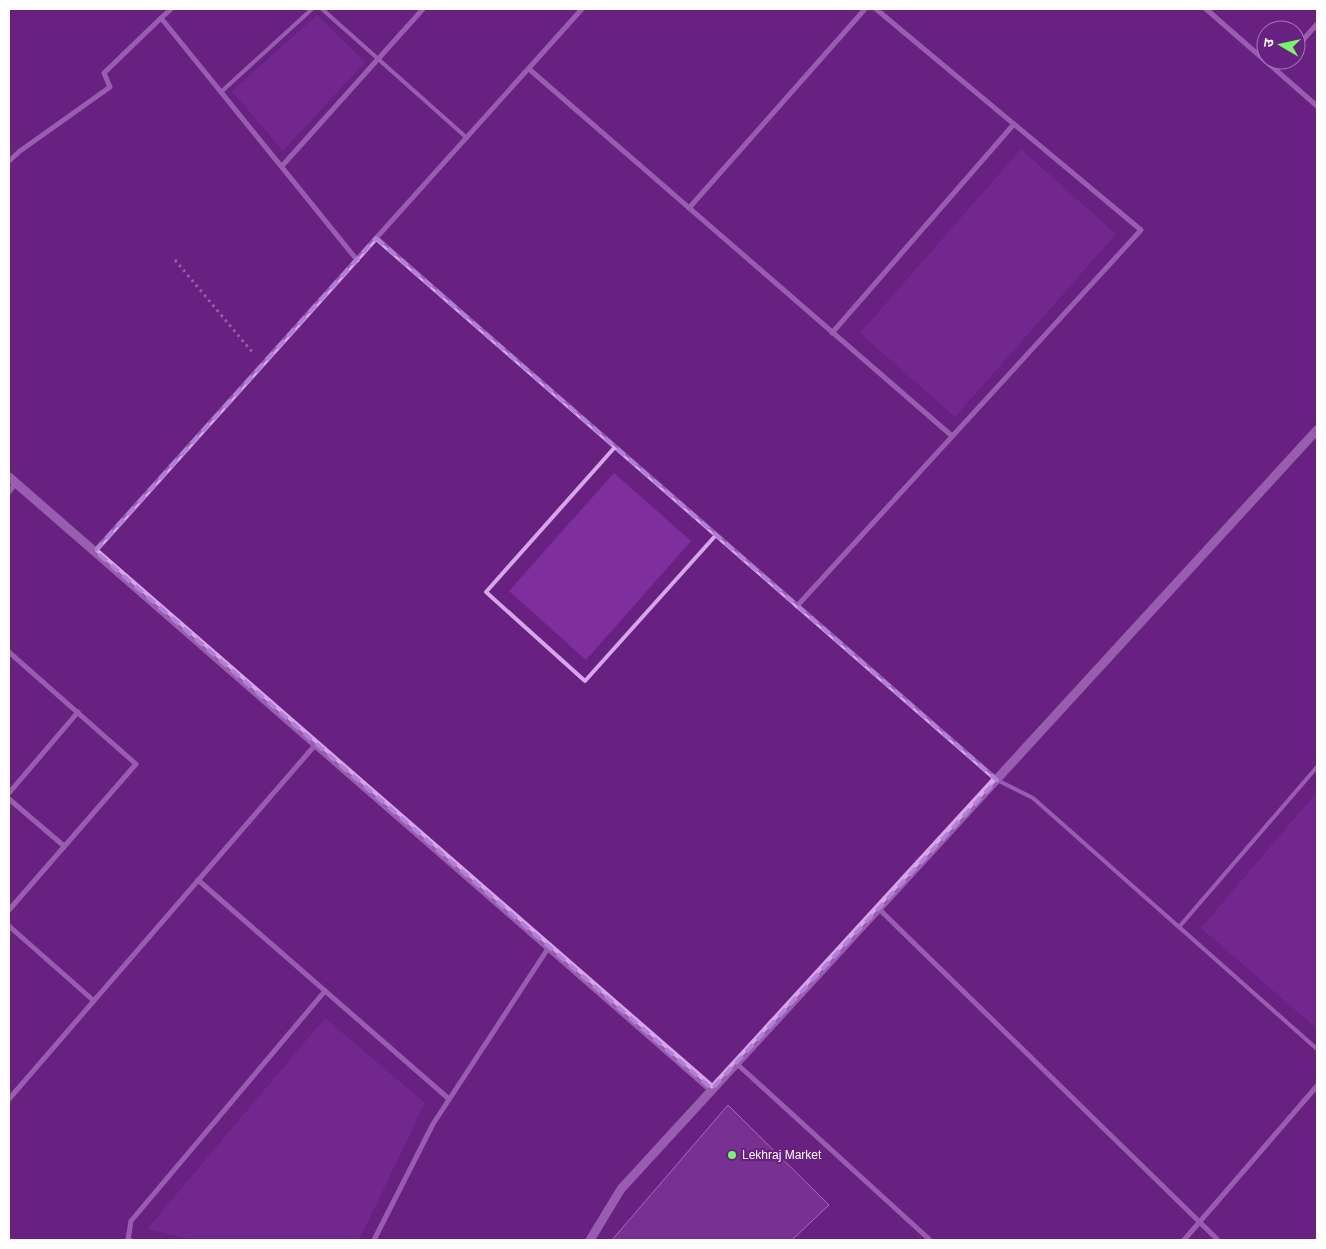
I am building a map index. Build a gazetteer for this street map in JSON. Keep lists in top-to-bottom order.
{
  "places": ["Lekhraj Market"],
  "north": "left"
}
